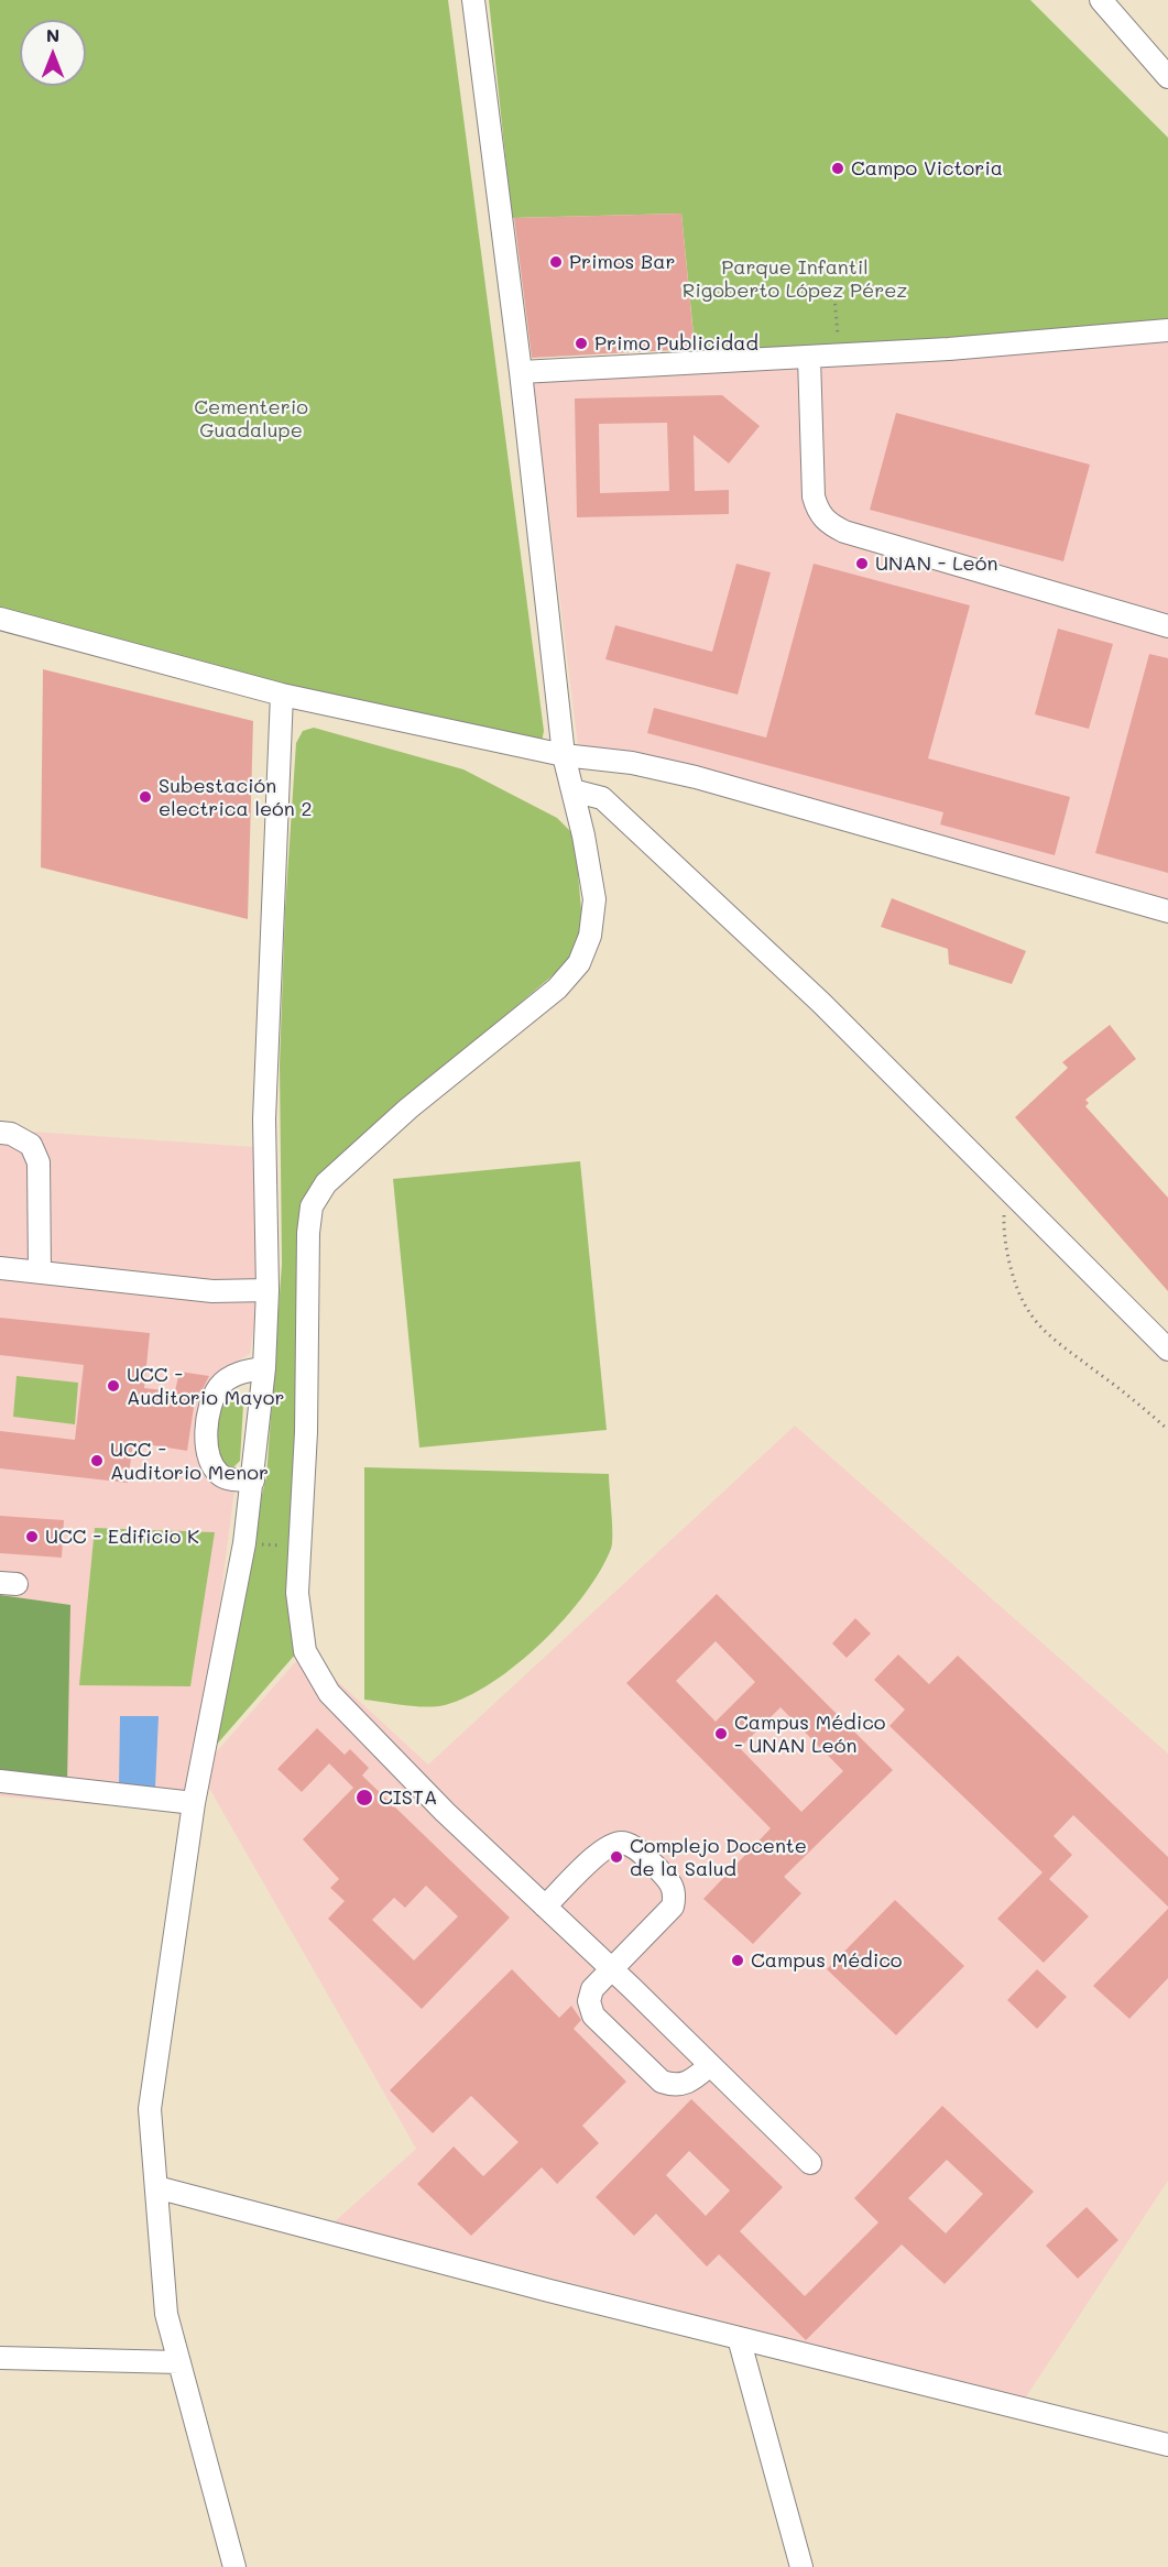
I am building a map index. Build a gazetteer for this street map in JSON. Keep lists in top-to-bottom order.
{
  "parks": ["Parque Infantil Rigoberto López Pérez", "Cementerio Guadalupe"],
  "places": [
    "Campo Victoria",
    "Primos Bar",
    "Primo Publicidad",
    "UNAN - León",
    "Subestación electrica león 2",
    "UCC - Auditorio Mayor",
    "UCC - Auditorio Menor",
    "UCC - Edificio K",
    "Campus Médico - UNAN León",
    "CISTA",
    "Complejo Docente de la Salud",
    "Campus Médico"
  ],
  "north": "top"
}
